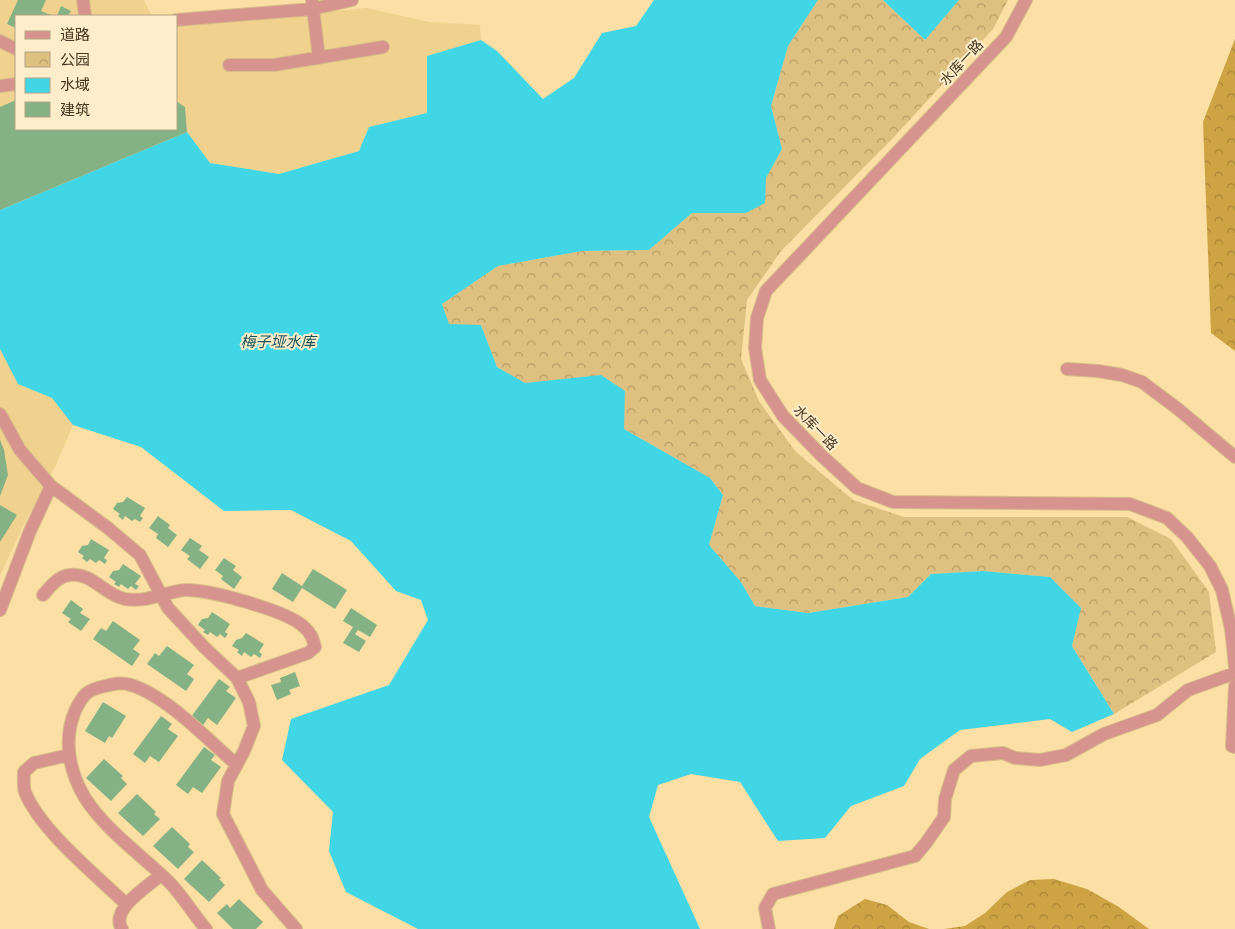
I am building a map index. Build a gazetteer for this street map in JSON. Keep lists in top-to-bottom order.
{
  "streets": {
    "street": ["水库一路"]
  },
  "water": ["梅子垭水库"],
  "legend": [
    "道路",
    "公园",
    "水域",
    "建筑"
  ]
}
